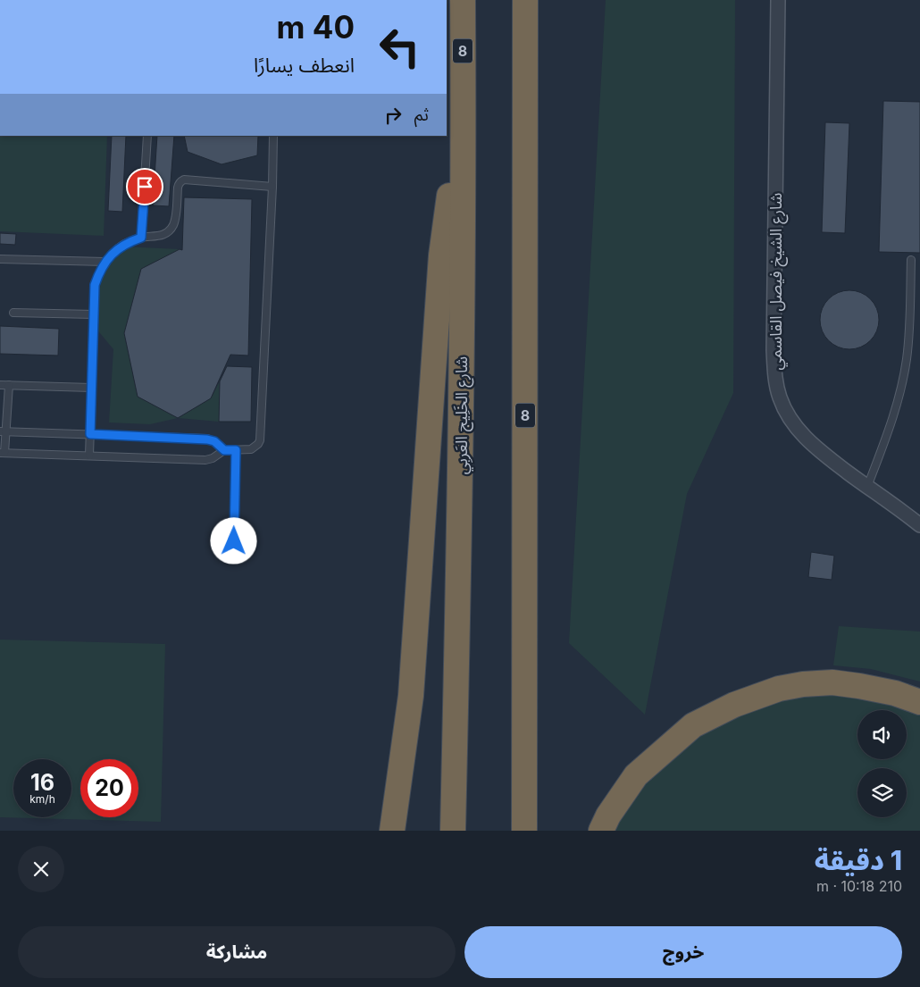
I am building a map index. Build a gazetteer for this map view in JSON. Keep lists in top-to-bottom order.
{
  "streets": {
    "highway": ["8", "شارع الخَلِيج العَربِي"],
    "street": ["شارع الشيخ فيصل القاسمي"]
  },
  "page": {
    "turn": ["40 m", "انعطف يسارًا"],
    "then": "ثم",
    "speed": "16 km/h",
    "limit": "20",
    "heading": ["1 دقيقة", "210 m · 10:18"],
    "buttons": ["خروج", "مشاركة"]
  }
}
